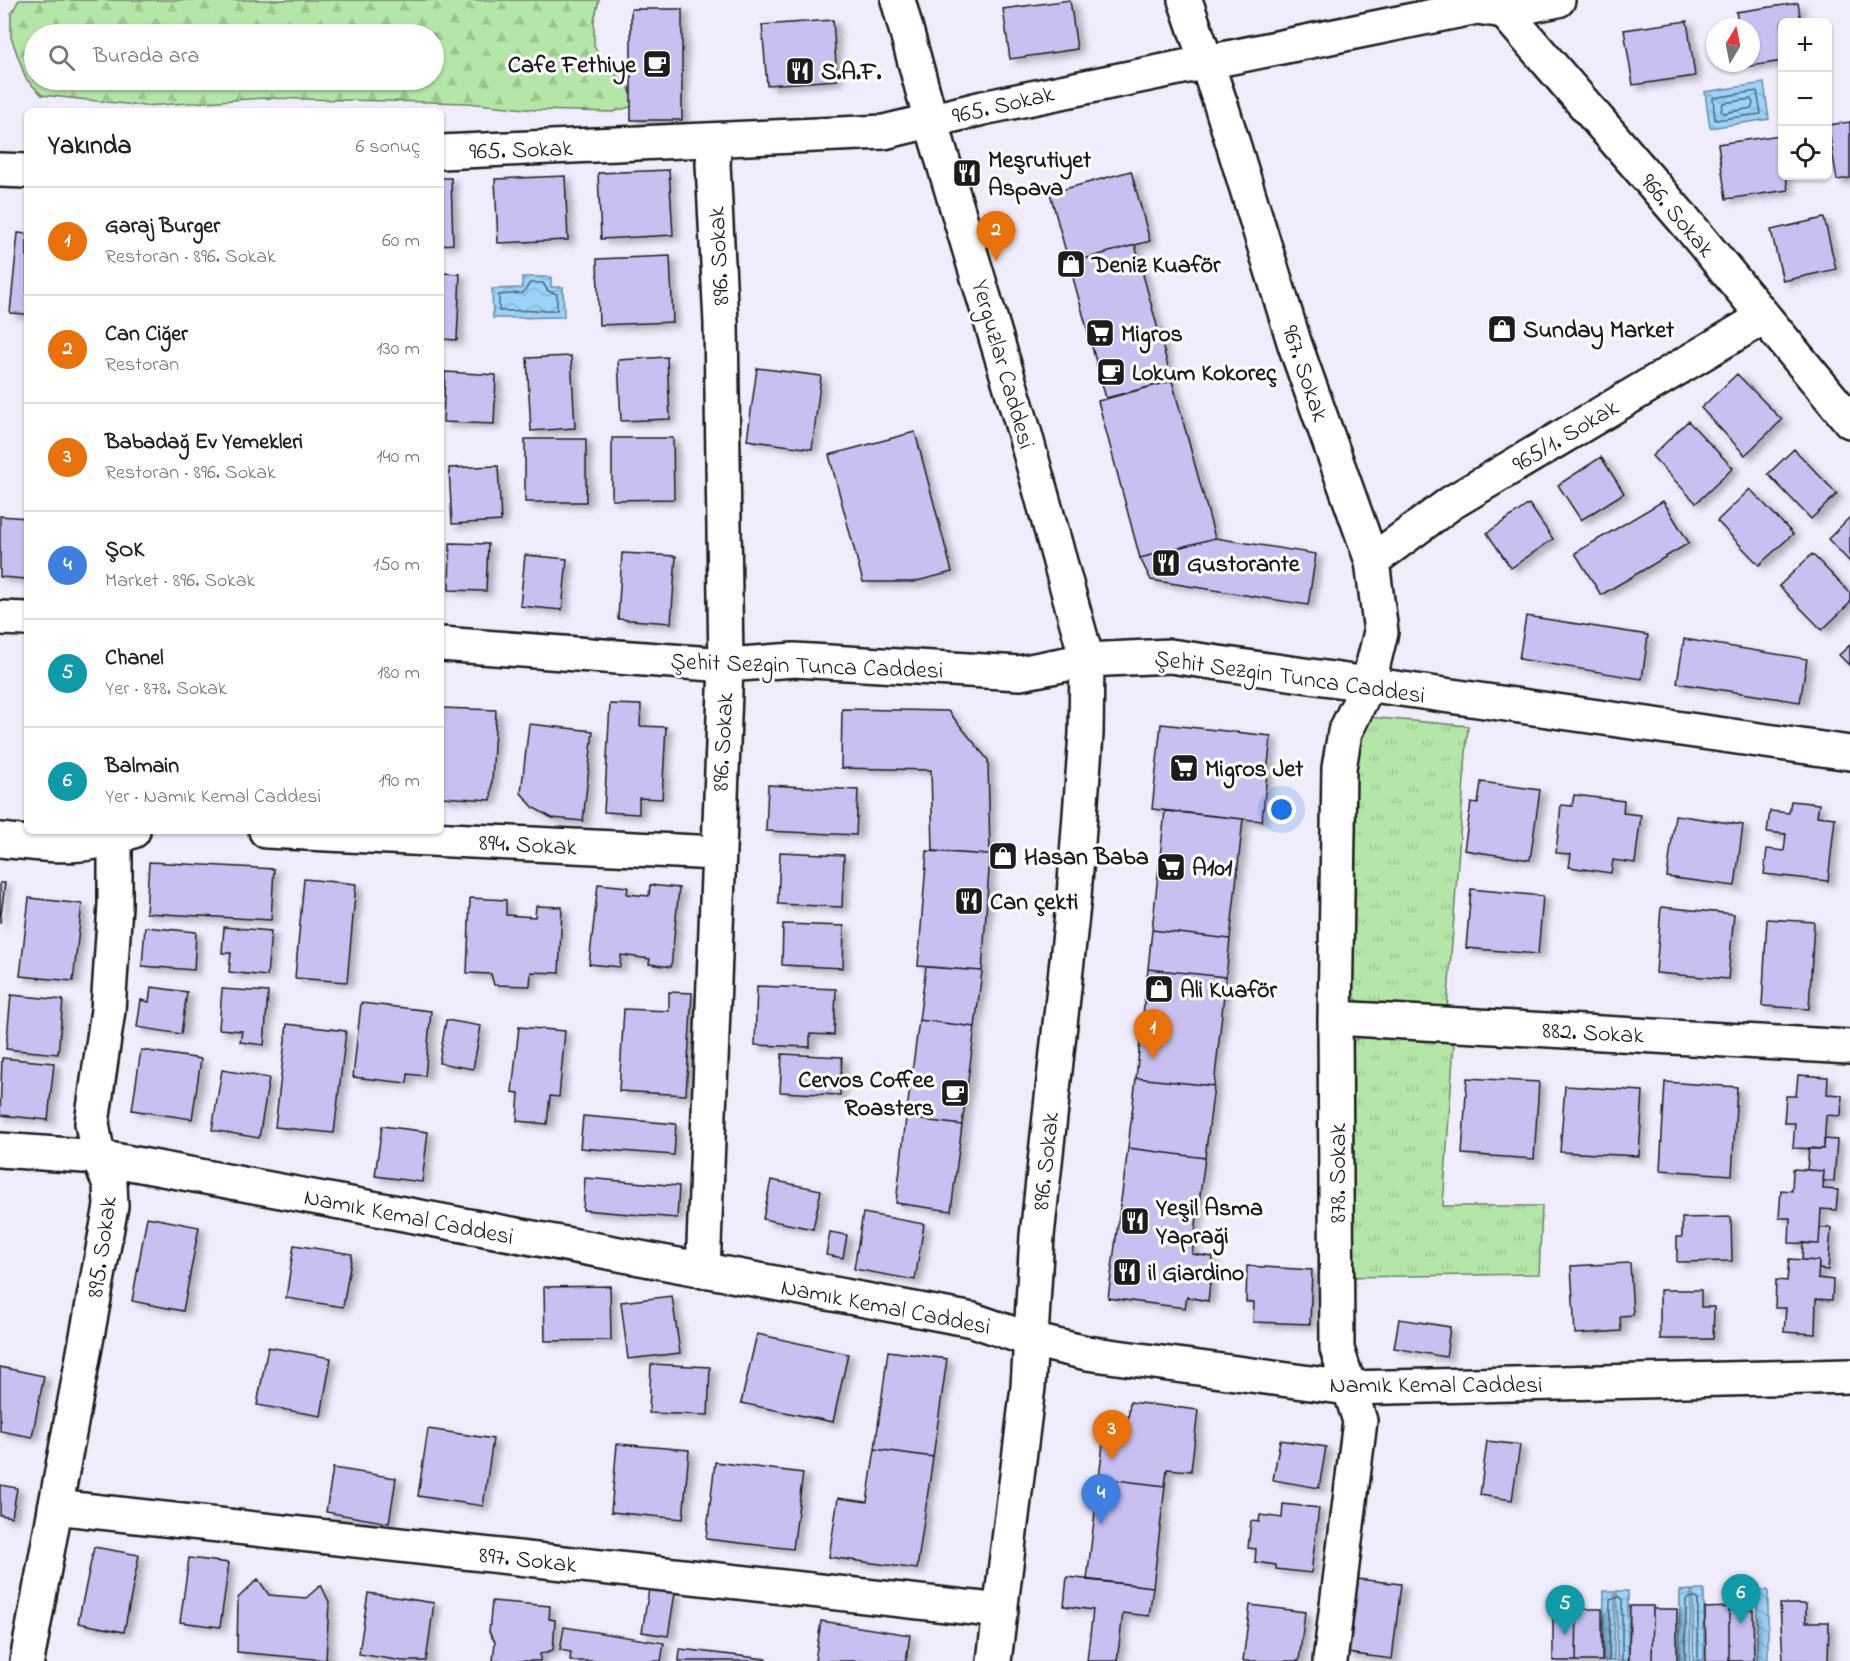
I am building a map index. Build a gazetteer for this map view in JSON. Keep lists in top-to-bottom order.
{
  "streets": {
    "street": [
      "965. Sokak",
      "966. Sokak",
      "896. Sokak",
      "Yerguzlar Caddesi",
      "967. Sokak",
      "965/1. Sokak",
      "Şehit Sezgin Tunca Caddesi",
      "894. Sokak",
      "882. Sokak",
      "878. Sokak",
      "Namık Kemal Caddesi",
      "895. Sokak",
      "897. Sokak"
    ]
  },
  "crossings": [
    ["965. Sokak", "966. Sokak"],
    ["965. Sokak", "896. Sokak"],
    ["965. Sokak", "Yerguzlar Caddesi"],
    ["965. Sokak", "967. Sokak"],
    ["966. Sokak", "965/1. Sokak"],
    ["896. Sokak", "Yerguzlar Caddesi"],
    ["896. Sokak", "Şehit Sezgin Tunca Caddesi"],
    ["896. Sokak", "894. Sokak"],
    ["896. Sokak", "Namık Kemal Caddesi"],
    ["896. Sokak", "897. Sokak"],
    ["Yerguzlar Caddesi", "Şehit Sezgin Tunca Caddesi"],
    ["967. Sokak", "965/1. Sokak"],
    ["967. Sokak", "Şehit Sezgin Tunca Caddesi"],
    ["967. Sokak", "878. Sokak"],
    ["Şehit Sezgin Tunca Caddesi", "878. Sokak"],
    ["882. Sokak", "878. Sokak"],
    ["878. Sokak", "Namık Kemal Caddesi"],
    ["Namık Kemal Caddesi", "895. Sokak"],
    ["895. Sokak", "897. Sokak"]
  ],
  "places": {
    "cafe": ["Cafe Fethiye", "Lokum Kokoreç", "Cervos Coffee Roasters"],
    "restaurant": [
      "S.A.F.",
      "Meşrutiyet Aspava",
      "Gustorante",
      "Can çekti",
      "Yeşil Asma Yapraği",
      "il Giardino"
    ],
    "shop": [
      "Deniz Kuaför",
      "Sunday Market",
      "Hasan Baba",
      "Ali Kuaför"
    ],
    "supermarket": ["Migros", "Migros Jet", "A101"]
  },
  "north": "top",
  "page": {
    "map_buttons": ["+", "−"],
    "search": "Burada ara",
    "heading": ["Yakında", "6 sonuç"],
    "list": [
      {
        "mark": "1",
        "name": "Garaj Burger",
        "note": "Restoran · 896. Sokak",
        "value": "60 m"
      },
      {
        "mark": "2",
        "name": "Can Ciğer",
        "note": "Restoran",
        "value": "130 m"
      },
      {
        "mark": "3",
        "name": "Babadağ Ev Yemekleri",
        "note": "Restoran · 896. Sokak",
        "value": "140 m"
      },
      {
        "mark": "4",
        "name": "ŞOK",
        "note": "Market · 896. Sokak",
        "value": "150 m"
      },
      {
        "mark": "5",
        "name": "Chanel",
        "note": "Yer · 878. Sokak",
        "value": "180 m"
      },
      {
        "mark": "6",
        "name": "Balmain",
        "note": "Yer · Namık Kemal Caddesi",
        "value": "190 m"
      }
    ],
    "pins": [
      "2",
      "1",
      "3",
      "4",
      "6",
      "5"
    ]
  }
}
